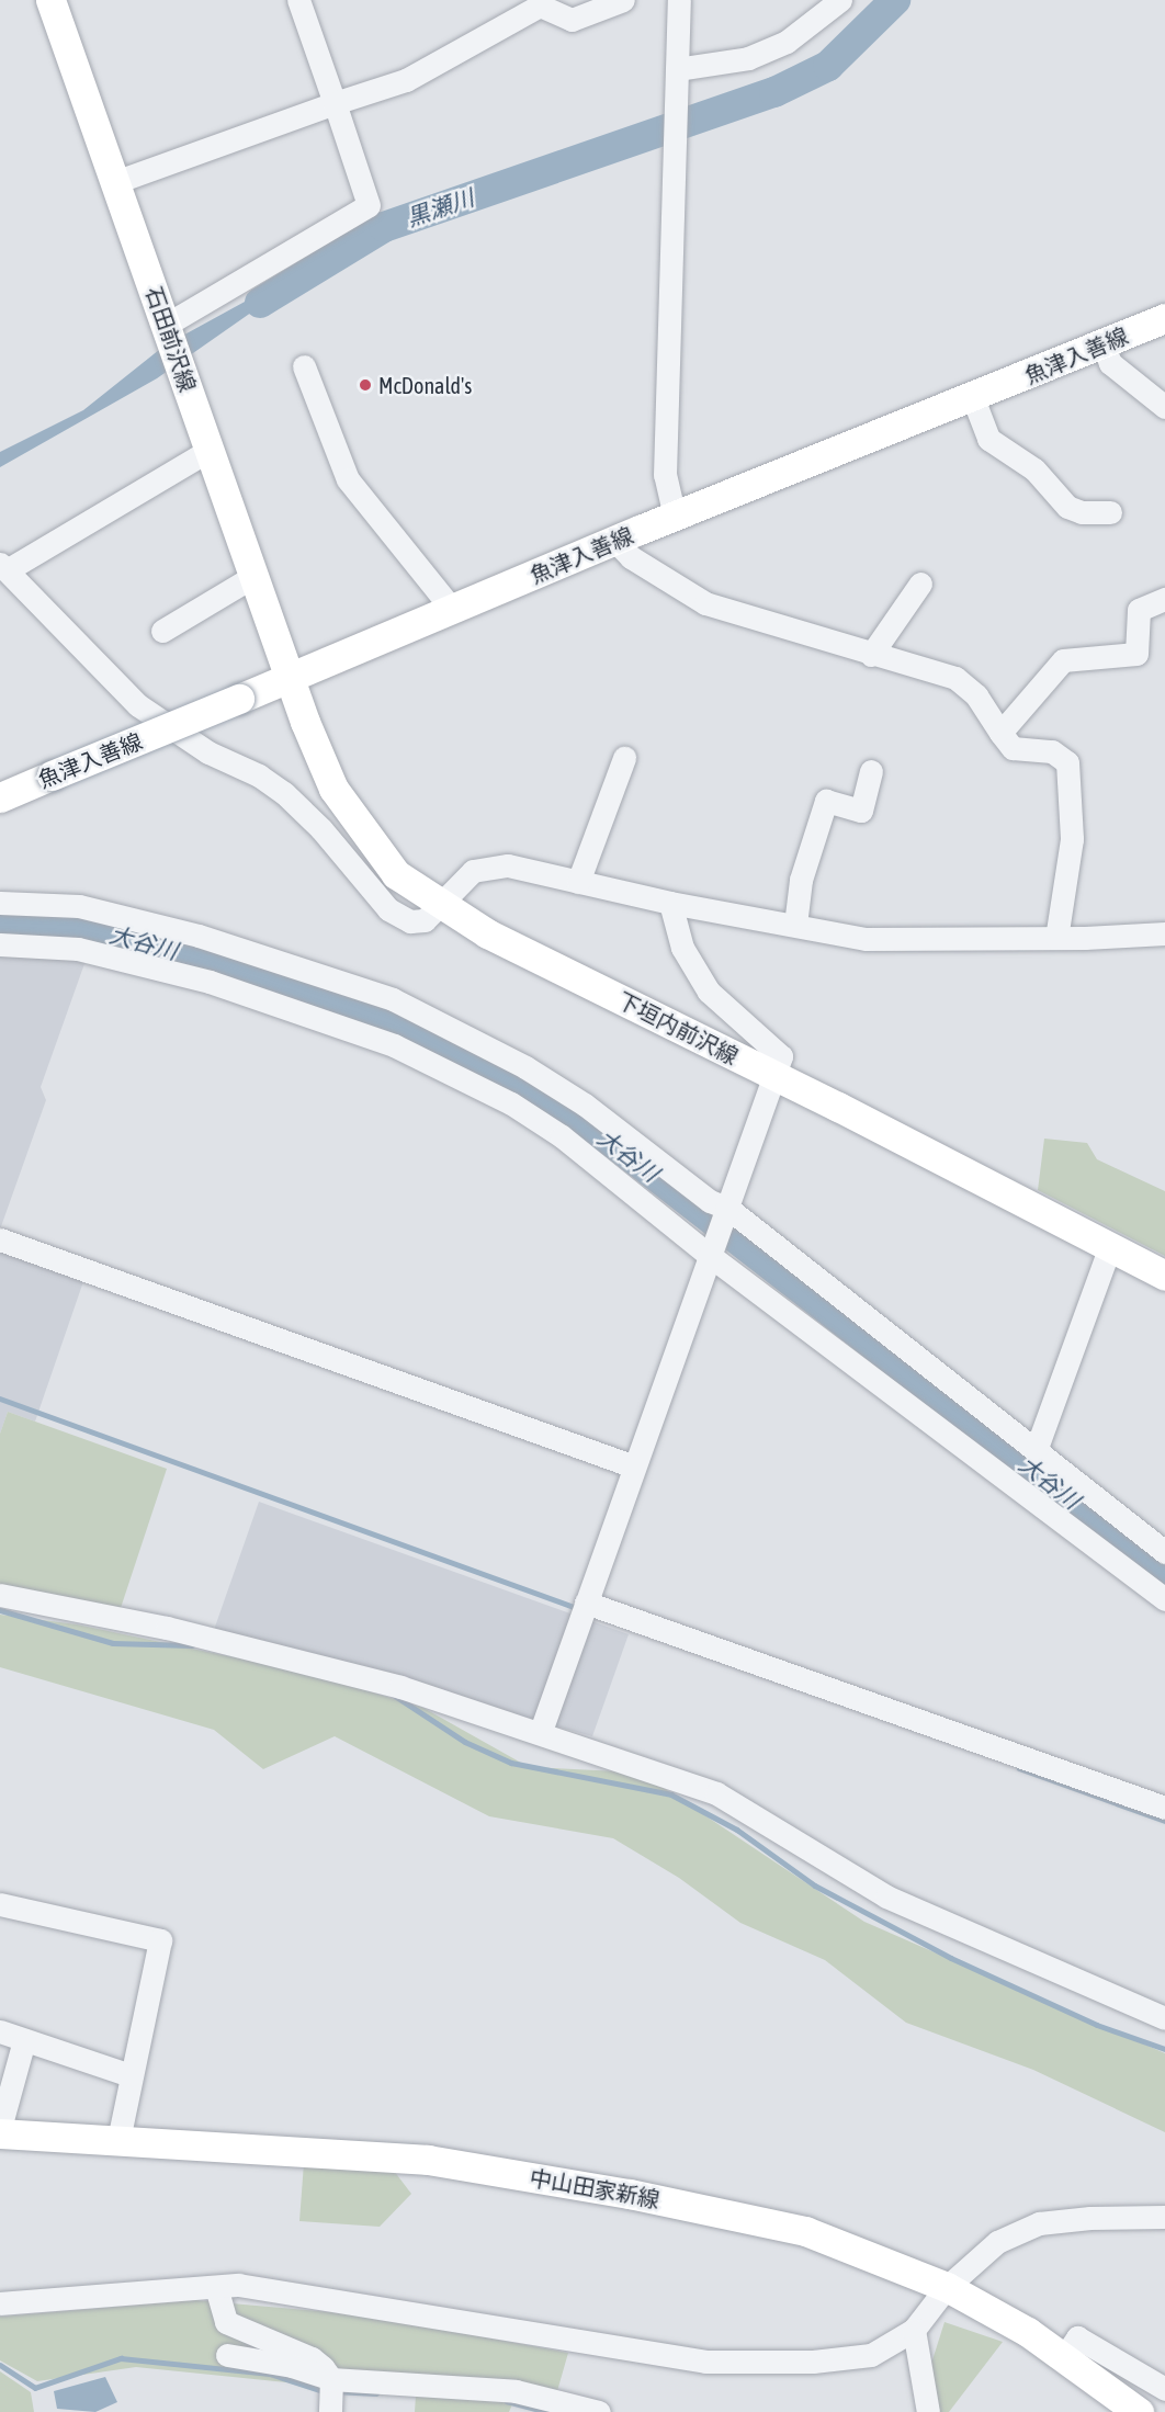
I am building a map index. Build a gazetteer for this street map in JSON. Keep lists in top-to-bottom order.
{
  "streets": {
    "main road": [
      "石田前沢線",
      "魚津入善線",
      "下垣内前沢線",
      "中山田家新線"
    ]
  },
  "crossings": [
    ["石田前沢線", "魚津入善線"],
    ["石田前沢線", "下垣内前沢線"],
    ["魚津入善線", "下垣内前沢線"]
  ],
  "water": ["黒瀬川", "大谷川"],
  "places": ["McDonald's"]
}
